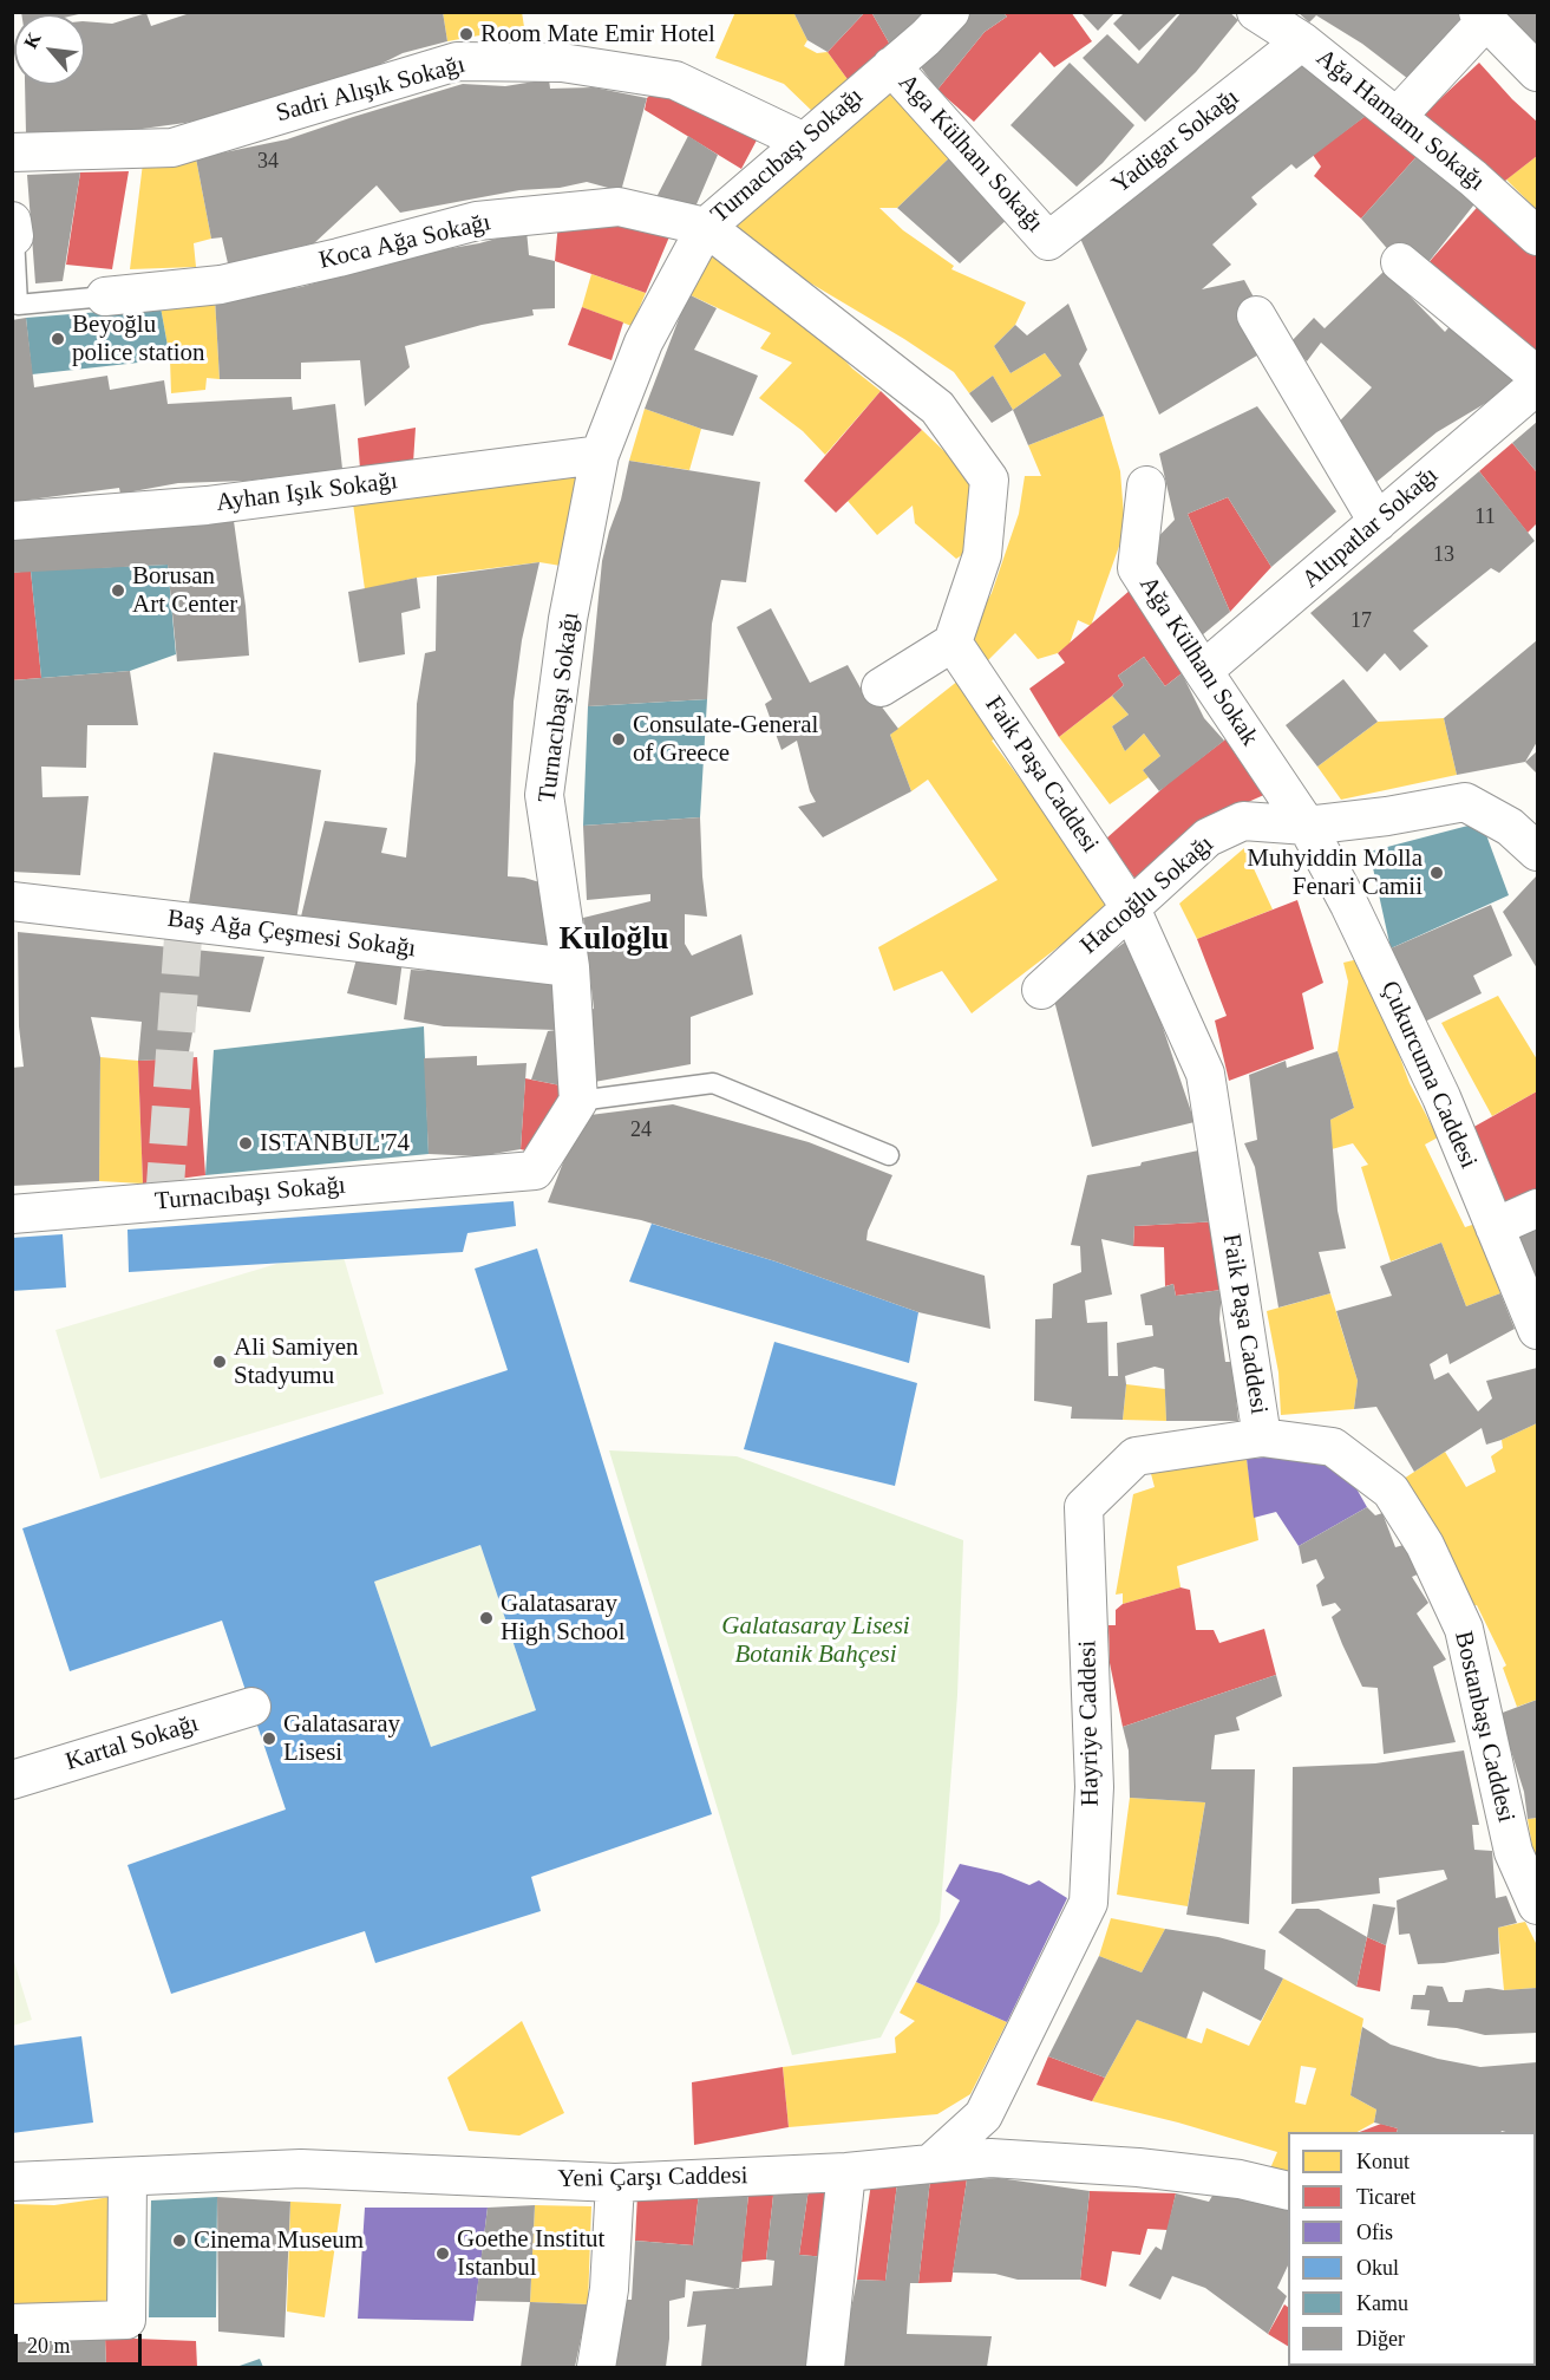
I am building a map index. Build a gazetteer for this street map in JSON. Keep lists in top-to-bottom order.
{
  "streets": {
    "street": [
      "Sadri Alışık Sokağı",
      "Ağa Hamamı Sokağı",
      "Yadigar Sokağı",
      "Aga Külhanı Sokağı",
      "Turnacıbaşı Sokağı",
      "Koca Ağa Sokağı",
      "Ayhan Işık Sokağı",
      "Altıpatlar Sokağı",
      "Ağa Külhanı Sokak",
      "Faik Paşa Caddesi",
      "Hacıoğlu Sokağı",
      "Baş Ağa Çeşmesi Sokağı",
      "Çukurcuma Caddesi",
      "Hayriye Caddesi",
      "Bostanbaşı Caddesi",
      "Kartal Sokağı",
      "Yeni Çarşı Caddesi"
    ]
  },
  "crossings": [
    ["Sadri Alışık Sokağı", "Turnacıbaşı Sokağı"],
    ["Ağa Hamamı Sokağı", "Yadigar Sokağı"],
    ["Yadigar Sokağı", "Aga Külhanı Sokağı"],
    ["Aga Külhanı Sokağı", "Turnacıbaşı Sokağı"],
    ["Turnacıbaşı Sokağı", "Koca Ağa Sokağı"],
    ["Turnacıbaşı Sokağı", "Ayhan Işık Sokağı"],
    ["Turnacıbaşı Sokağı", "Baş Ağa Çeşmesi Sokağı"],
    ["Altıpatlar Sokağı", "Ağa Külhanı Sokak"],
    ["Ağa Külhanı Sokak", "Hacıoğlu Sokağı"],
    ["Ağa Külhanı Sokak", "Çukurcuma Caddesi"],
    ["Faik Paşa Caddesi", "Hacıoğlu Sokağı"],
    ["Faik Paşa Caddesi", "Hayriye Caddesi"],
    ["Faik Paşa Caddesi", "Bostanbaşı Caddesi"],
    ["Hacıoğlu Sokağı", "Çukurcuma Caddesi"],
    ["Hayriye Caddesi", "Bostanbaşı Caddesi"],
    ["Hayriye Caddesi", "Yeni Çarşı Caddesi"]
  ],
  "districts": ["Kuloğlu"],
  "parks": ["Galatasaray Lisesi Botanik Bahçesi"],
  "places": [
    "Room Mate Emir Hotel",
    "Beyoğlu police station",
    "Borusan Art Center",
    "Consulate-General of Greece",
    "Muhyiddin Molla Fenari Camii",
    "ISTANBUL'74",
    "Ali Samiyen Stadyumu",
    "Galatasaray High School",
    "Galatasaray Lisesi",
    "Cinema Museum",
    "Goethe Institut Istanbul"
  ],
  "house_numbers": [
    "34",
    "11",
    "13",
    "17",
    "24"
  ],
  "legend": [
    "Konut",
    "Ticaret",
    "Ofis",
    "Okul",
    "Kamu",
    "Diğer"
  ],
  "scale_bar": "20 m",
  "north": "top left"
}
